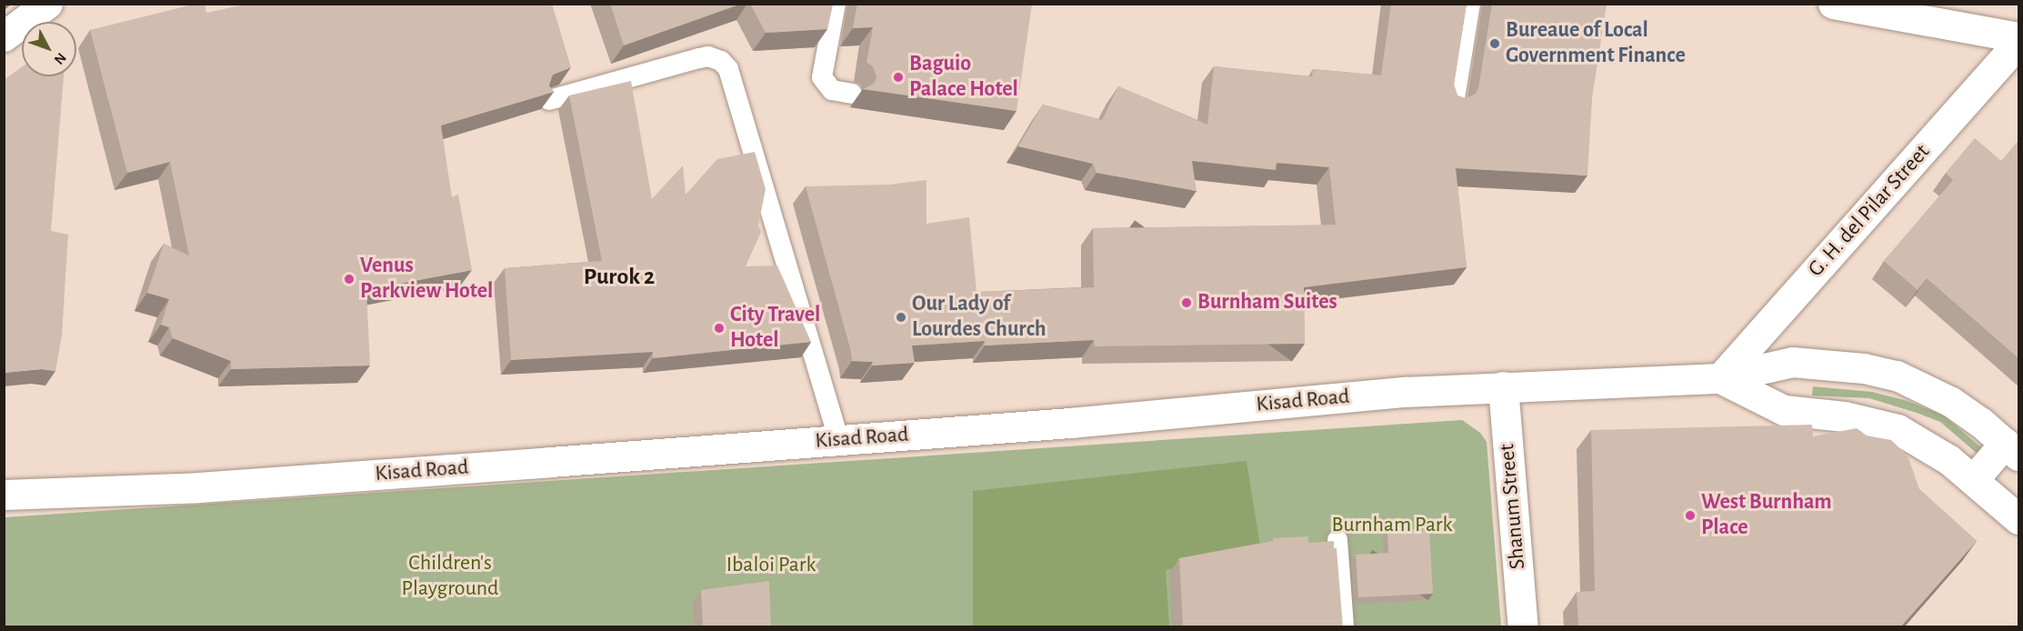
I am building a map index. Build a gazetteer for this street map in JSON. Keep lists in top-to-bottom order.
{
  "streets": {
    "main road": ["G. H. del Pilar Street", "Kisad Road", "Shanum Street"]
  },
  "crossings": [
    ["G. H. del Pilar Street", "Kisad Road"],
    ["Kisad Road", "Shanum Street"]
  ],
  "districts": ["Purok 2"],
  "parks": ["Burnham Park", "Children's Playground", "Ibaloi Park"],
  "places": [
    "Bureaue of Local Government Finance",
    "Baguio Palace Hotel",
    "Venus Parkview Hotel",
    "Burnham Suites",
    "Our Lady of Lourdes Church",
    "City Travel Hotel",
    "West Burnham Place"
  ],
  "north": "bottom right"
}
